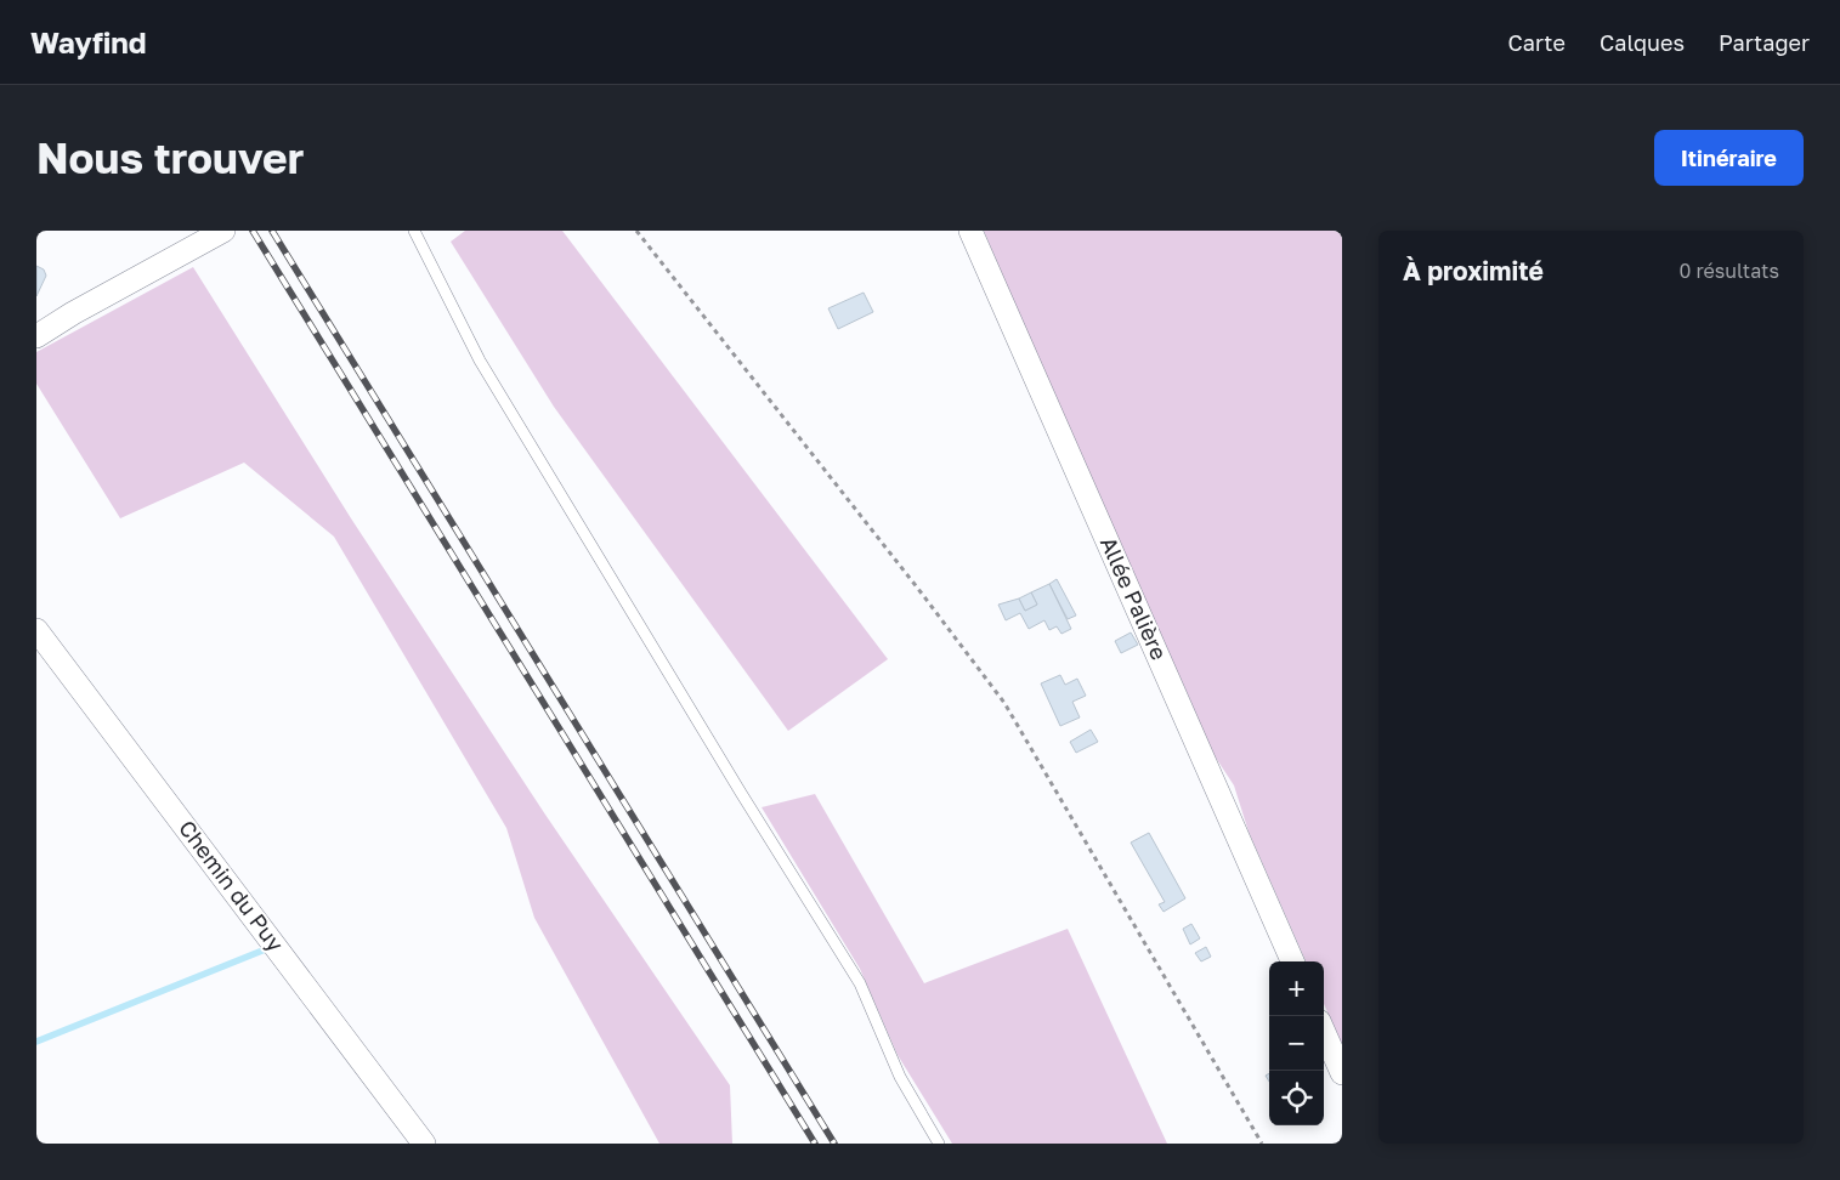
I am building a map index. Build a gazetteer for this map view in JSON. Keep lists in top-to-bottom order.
{
  "streets": {
    "street": ["Allée Palière", "Chemin du Puy"]
  },
  "page": {
    "header": "Wayfind",
    "nav": ["Carte", "Calques", "Partager"],
    "buttons": "Itinéraire",
    "title": "Nous trouver",
    "heading": ["À proximité", "0 résultats"],
    "map_buttons": ["+", "−"]
  }
}
